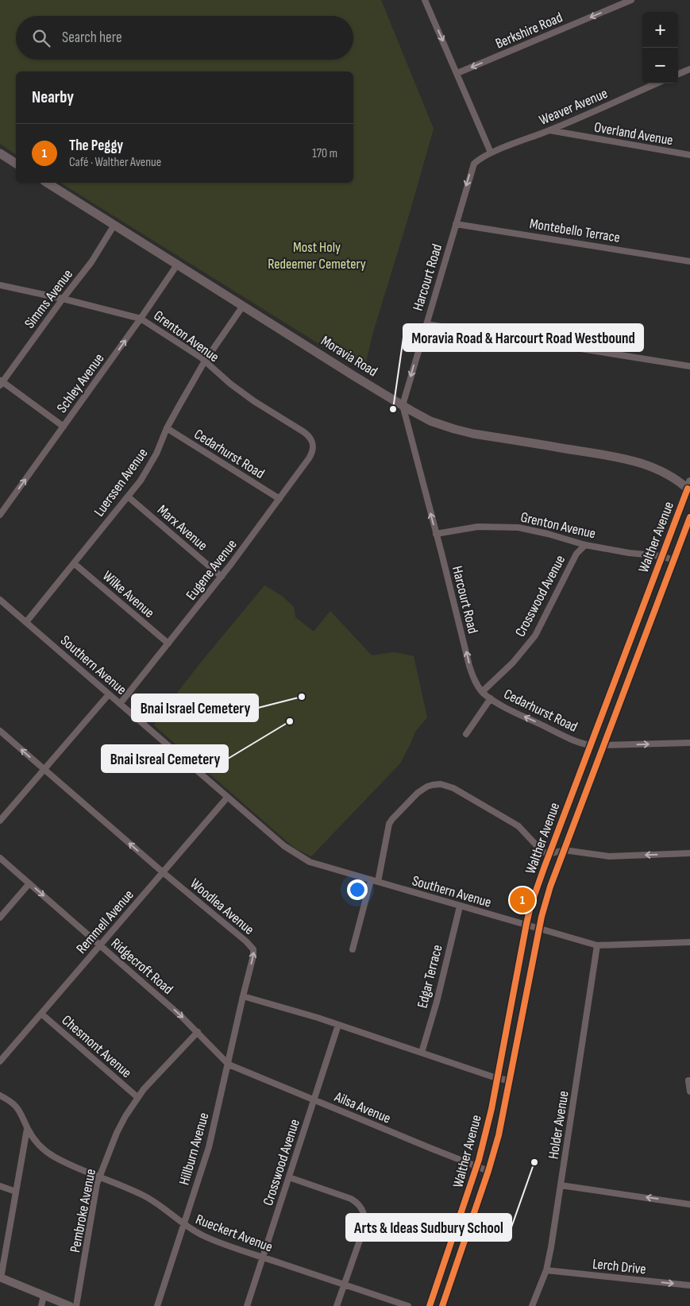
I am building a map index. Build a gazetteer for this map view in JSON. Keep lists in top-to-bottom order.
{
  "streets": {
    "main road": ["Moravia Road", "Walther Avenue"],
    "street": [
      "Berkshire Road",
      "Weaver Avenue",
      "Overland Avenue",
      "Montebello Terrace",
      "Harcourt Road",
      "Simms Avenue",
      "Grenton Avenue",
      "Schley Avenue",
      "Cedarhurst Road",
      "Luerssen Avenue",
      "Marx Avenue",
      "Eugene Avenue",
      "Wilke Avenue",
      "Crosswood Avenue",
      "Southern Avenue",
      "Woodlea Avenue",
      "Remmell Avenue",
      "Ridgecroft Road",
      "Edgar Terrace",
      "Chesmont Avenue",
      "Ailsa Avenue",
      "Holder Avenue",
      "Hillburn Avenue",
      "Pembroke Avenue",
      "Rueckert Avenue",
      "Lerch Drive"
    ]
  },
  "crossings": [
    ["Weaver Avenue", "Overland Avenue"],
    ["Weaver Avenue", "Harcourt Road"],
    ["Montebello Terrace", "Harcourt Road"],
    ["Harcourt Road", "Grenton Avenue"],
    ["Harcourt Road", "Moravia Road"],
    ["Harcourt Road", "Cedarhurst Road"],
    ["Harcourt Road", "Crosswood Avenue"],
    ["Simms Avenue", "Grenton Avenue"],
    ["Simms Avenue", "Moravia Road"],
    ["Grenton Avenue", "Schley Avenue"],
    ["Grenton Avenue", "Luerssen Avenue"],
    ["Grenton Avenue", "Walther Avenue"],
    ["Grenton Avenue", "Eugene Avenue"],
    ["Grenton Avenue", "Crosswood Avenue"],
    ["Moravia Road", "Schley Avenue"],
    ["Moravia Road", "Luerssen Avenue"],
    ["Moravia Road", "Walther Avenue"],
    ["Cedarhurst Road", "Luerssen Avenue"],
    ["Cedarhurst Road", "Walther Avenue"],
    ["Cedarhurst Road", "Eugene Avenue"],
    ["Cedarhurst Road", "Crosswood Avenue"],
    ["Luerssen Avenue", "Marx Avenue"],
    ["Luerssen Avenue", "Wilke Avenue"],
    ["Luerssen Avenue", "Southern Avenue"],
    ["Marx Avenue", "Eugene Avenue"],
    ["Walther Avenue", "Southern Avenue"],
    ["Walther Avenue", "Ailsa Avenue"],
    ["Eugene Avenue", "Wilke Avenue"],
    ["Eugene Avenue", "Southern Avenue"],
    ["Crosswood Avenue", "Ailsa Avenue"],
    ["Crosswood Avenue", "Rueckert Avenue"],
    ["Southern Avenue", "Remmell Avenue"],
    ["Southern Avenue", "Edgar Terrace"],
    ["Southern Avenue", "Holder Avenue"],
    ["Woodlea Avenue", "Remmell Avenue"],
    ["Woodlea Avenue", "Hillburn Avenue"],
    ["Remmell Avenue", "Ridgecroft Road"],
    ["Remmell Avenue", "Chesmont Avenue"],
    ["Ridgecroft Road", "Ailsa Avenue"],
    ["Ridgecroft Road", "Hillburn Avenue"],
    ["Ridgecroft Road", "Pembroke Avenue"],
    ["Chesmont Avenue", "Pembroke Avenue"],
    ["Ailsa Avenue", "Hillburn Avenue"],
    ["Holder Avenue", "Lerch Drive"],
    ["Hillburn Avenue", "Rueckert Avenue"],
    ["Pembroke Avenue", "Rueckert Avenue"]
  ],
  "one_way": [
    "Berkshire Road",
    "Schley Avenue",
    "Cedarhurst Road",
    "Woodlea Avenue",
    "Ridgecroft Road",
    "Lerch Drive"
  ],
  "parks": ["Most Holy Redeemer Cemetery"],
  "places": [
    "Moravia Road & Harcourt Road Westbound",
    "Bnai Israel Cemetery",
    "Bnai Isreal Cemetery",
    "Arts & Ideas Sudbury School"
  ],
  "page": {
    "map_buttons": ["+", "−"],
    "search": "Search here",
    "heading": "Nearby",
    "list": [
      {
        "mark": "1",
        "name": "The Peggy",
        "note": "Café · Walther Avenue",
        "value": "170 m"
      }
    ],
    "pins": "1"
  }
}
